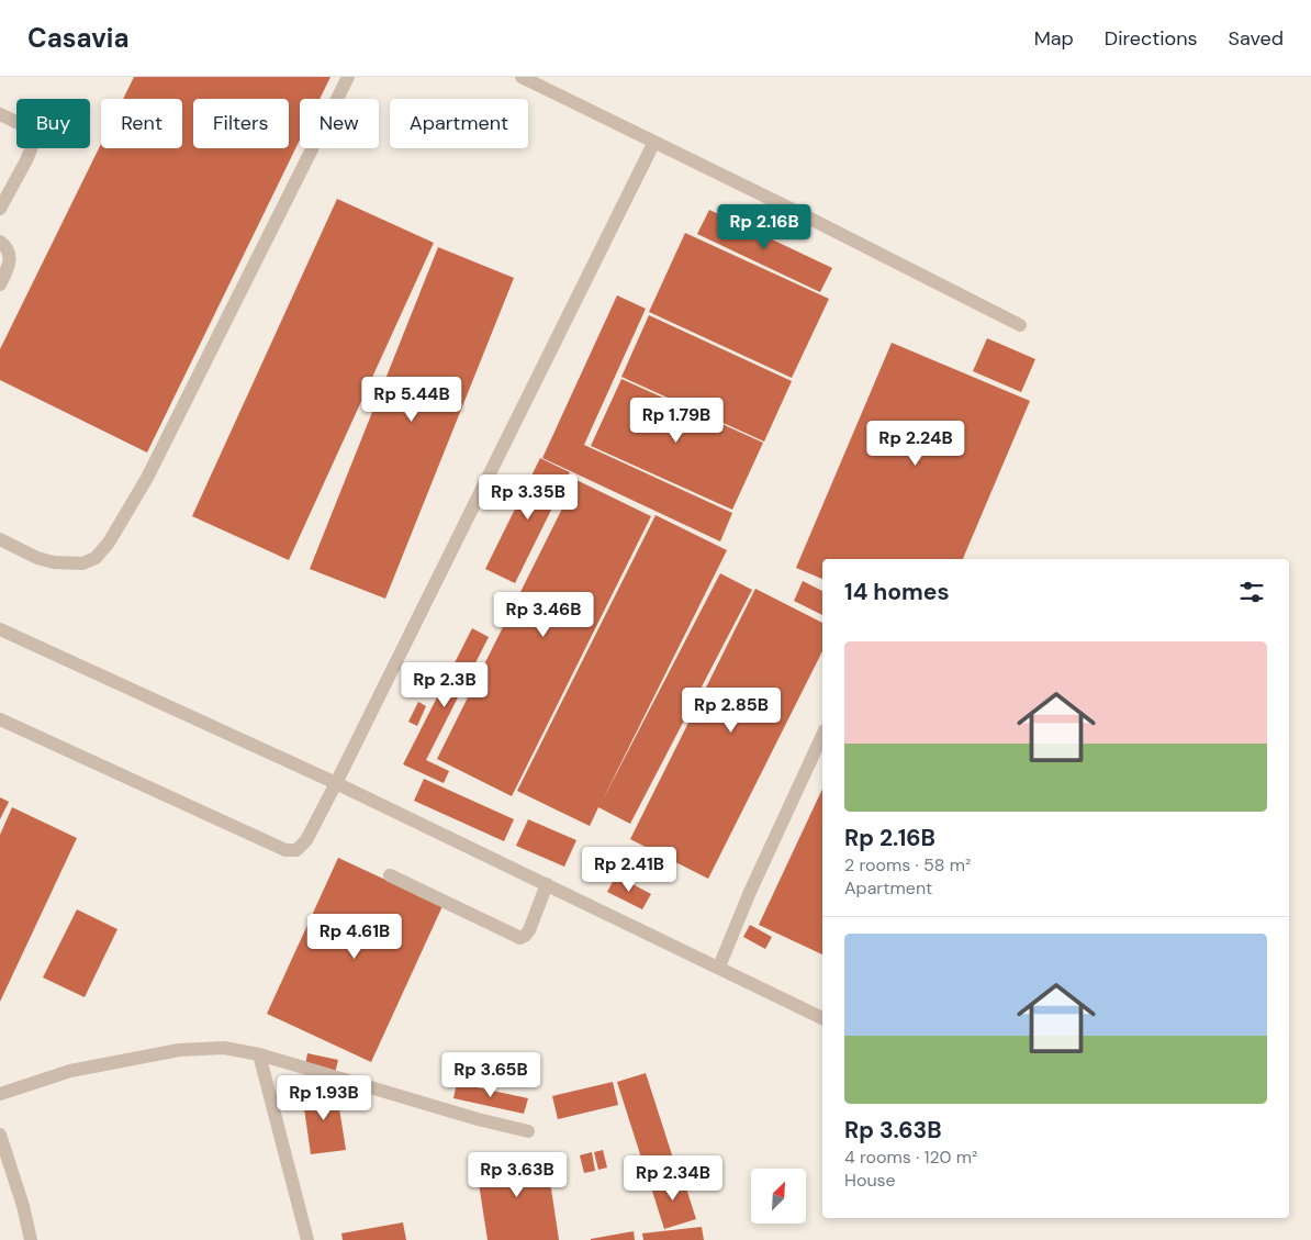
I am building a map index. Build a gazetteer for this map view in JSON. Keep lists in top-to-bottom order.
{
  "north": "top right",
  "page": {
    "header": "Casavia",
    "nav": ["Map", "Directions", "Saved"],
    "chip": [
      "Buy",
      "Rent",
      "Filters",
      "New",
      "Apartment"
    ],
    "price": [
      "Rp 2.16B",
      "Rp 5.44B",
      "Rp 1.79B",
      "Rp 2.24B",
      "Rp 3.35B",
      "Rp 3.46B",
      "Rp 2.3B",
      "Rp 2.85B",
      "Rp 2.41B",
      "Rp 4.61B",
      "Rp 3.65B",
      "Rp 1.93B",
      "Rp 3.63B",
      "Rp 2.34B"
    ],
    "heading": "14 homes",
    "list": [
      {
        "name": "Rp 2.16B",
        "note": "2 rooms · 58 m² · Apartment"
      },
      {
        "name": "Rp 3.63B",
        "note": "4 rooms · 120 m² · House"
      }
    ]
  }
}
